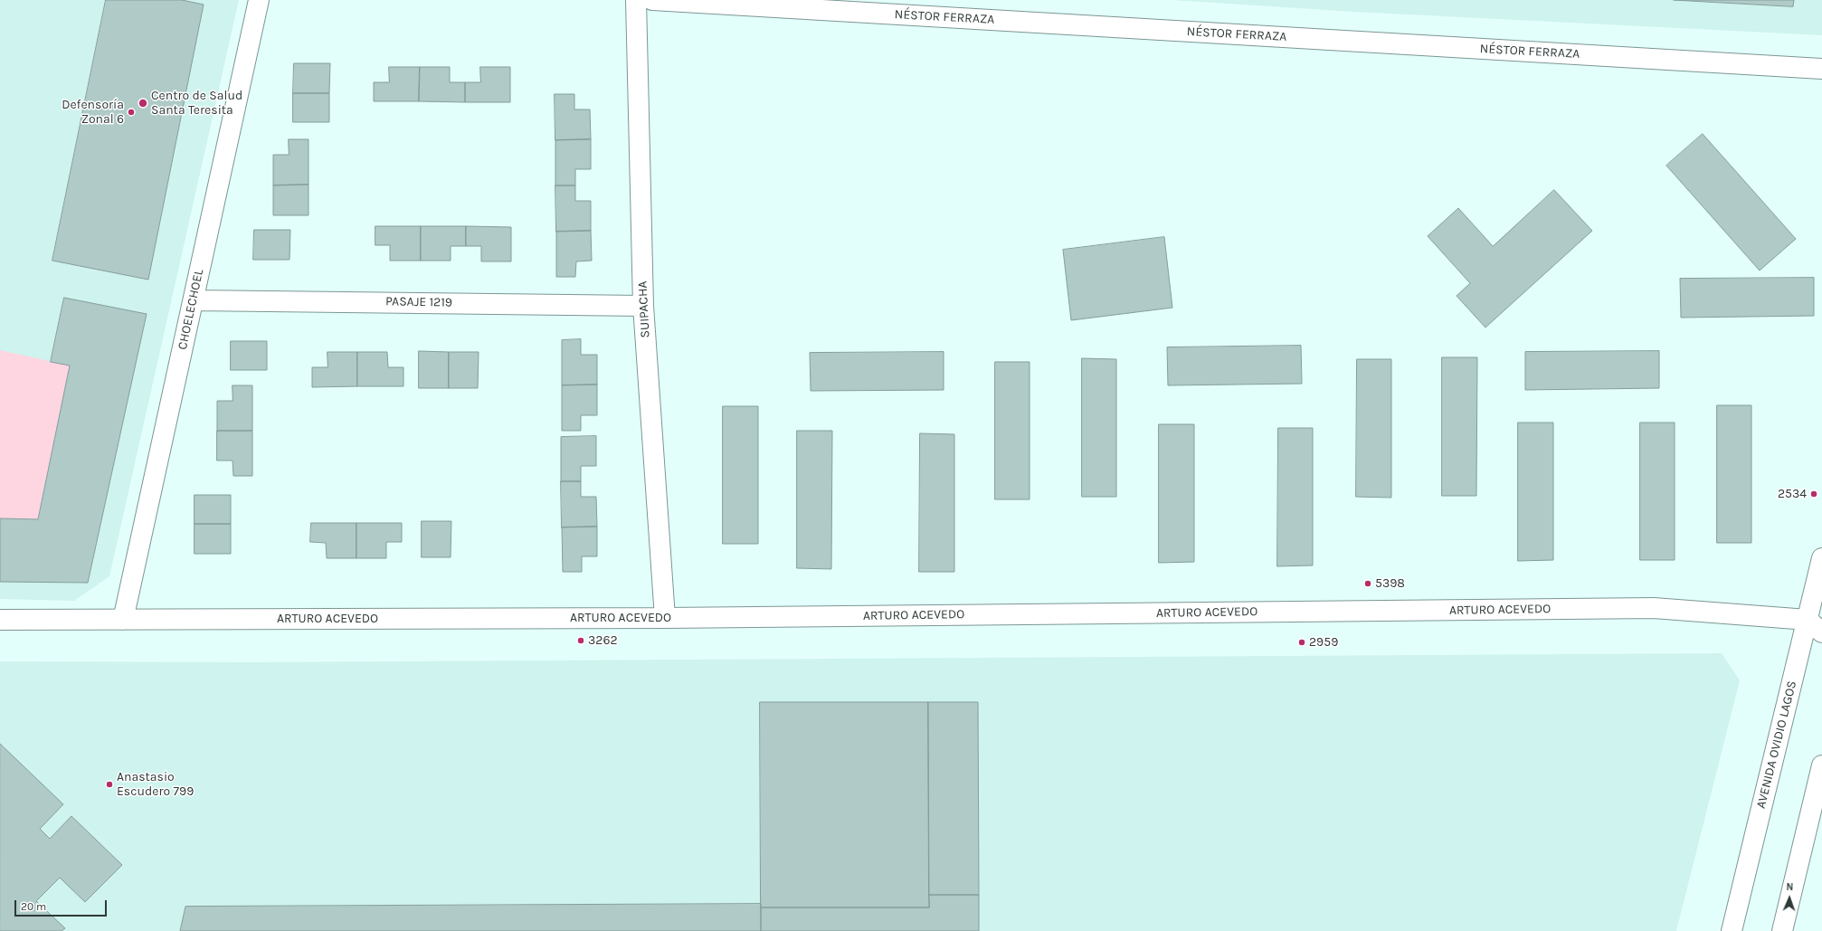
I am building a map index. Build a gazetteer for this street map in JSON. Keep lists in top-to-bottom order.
{
  "streets": {
    "street": [
      "NÉSTOR FERRAZA",
      "PASAJE 1219",
      "CHOELECHOEL",
      "SUIPACHA",
      "ARTURO ACEVEDO",
      "AVENIDA OVIDIO LAGOS"
    ]
  },
  "crossings": [
    ["PASAJE 1219", "CHOELECHOEL"],
    ["PASAJE 1219", "SUIPACHA"],
    ["CHOELECHOEL", "ARTURO ACEVEDO"],
    ["SUIPACHA", "ARTURO ACEVEDO"],
    ["ARTURO ACEVEDO", "AVENIDA OVIDIO LAGOS"]
  ],
  "places": [
    "Centro de Salud Santa Teresita",
    "Defensoría Zonal 6",
    "2534",
    "5398",
    "3262",
    "2959",
    "Anastasio Escudero 799"
  ],
  "scale_bar": "20 m",
  "north": "top"
}
